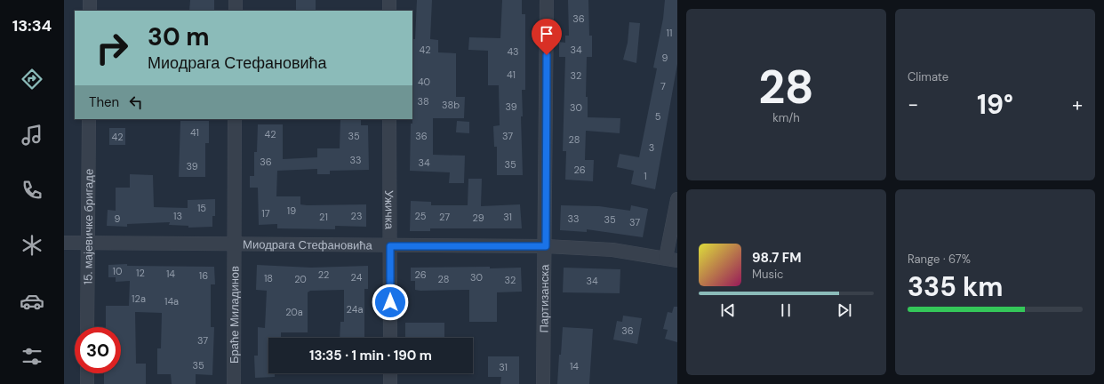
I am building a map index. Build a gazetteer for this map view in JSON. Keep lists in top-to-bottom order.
{
  "streets": {
    "street": [
      "Ужичка",
      "15. мајевичке бригаде",
      "Миодрага Стефановића",
      "Партизанска",
      "Браће Миладинов"
    ]
  },
  "crossings": [
    ["Ужичка", "Миодрага Стефановића"],
    ["15. мајевичке бригаде", "Миодрага Стефановића"],
    ["Миодрага Стефановића", "Партизанска"],
    ["Миодрага Стефановића", "Браће Миладинов"]
  ],
  "house_numbers": [
    "36",
    "11",
    "42",
    "34",
    "43",
    "9",
    "41",
    "32",
    "40",
    "7",
    "38",
    "38b",
    "39",
    "30",
    "5",
    "41",
    "42",
    "35",
    "36",
    "37",
    "42",
    "28",
    "3",
    "33",
    "36",
    "34",
    "35",
    "39",
    "26",
    "1",
    "15",
    "19",
    "17",
    "13",
    "23",
    "25",
    "21",
    "27",
    "31",
    "29",
    "9",
    "33",
    "35",
    "37",
    "10",
    "12",
    "14",
    "22",
    "26",
    "16",
    "24",
    "30",
    "18",
    "20",
    "28",
    "32",
    "34",
    "12a",
    "14a",
    "24a",
    "20a",
    "36",
    "37",
    "35",
    "14",
    "31"
  ],
  "page": {
    "tabs": "13:34",
    "tile": [
      ["28", "km/h"],
      "Climate",
      ["Range · 67%", "335 km"]
    ],
    "turn": ["30 m", "Миодрага Стефановића"],
    "then": "Then",
    "heat": ["−", "19°", "+"],
    "song": ["98.7 FM", "Music"],
    "limit": "30",
    "trip": "13:35 · 1 min · 190 m"
  }
}
